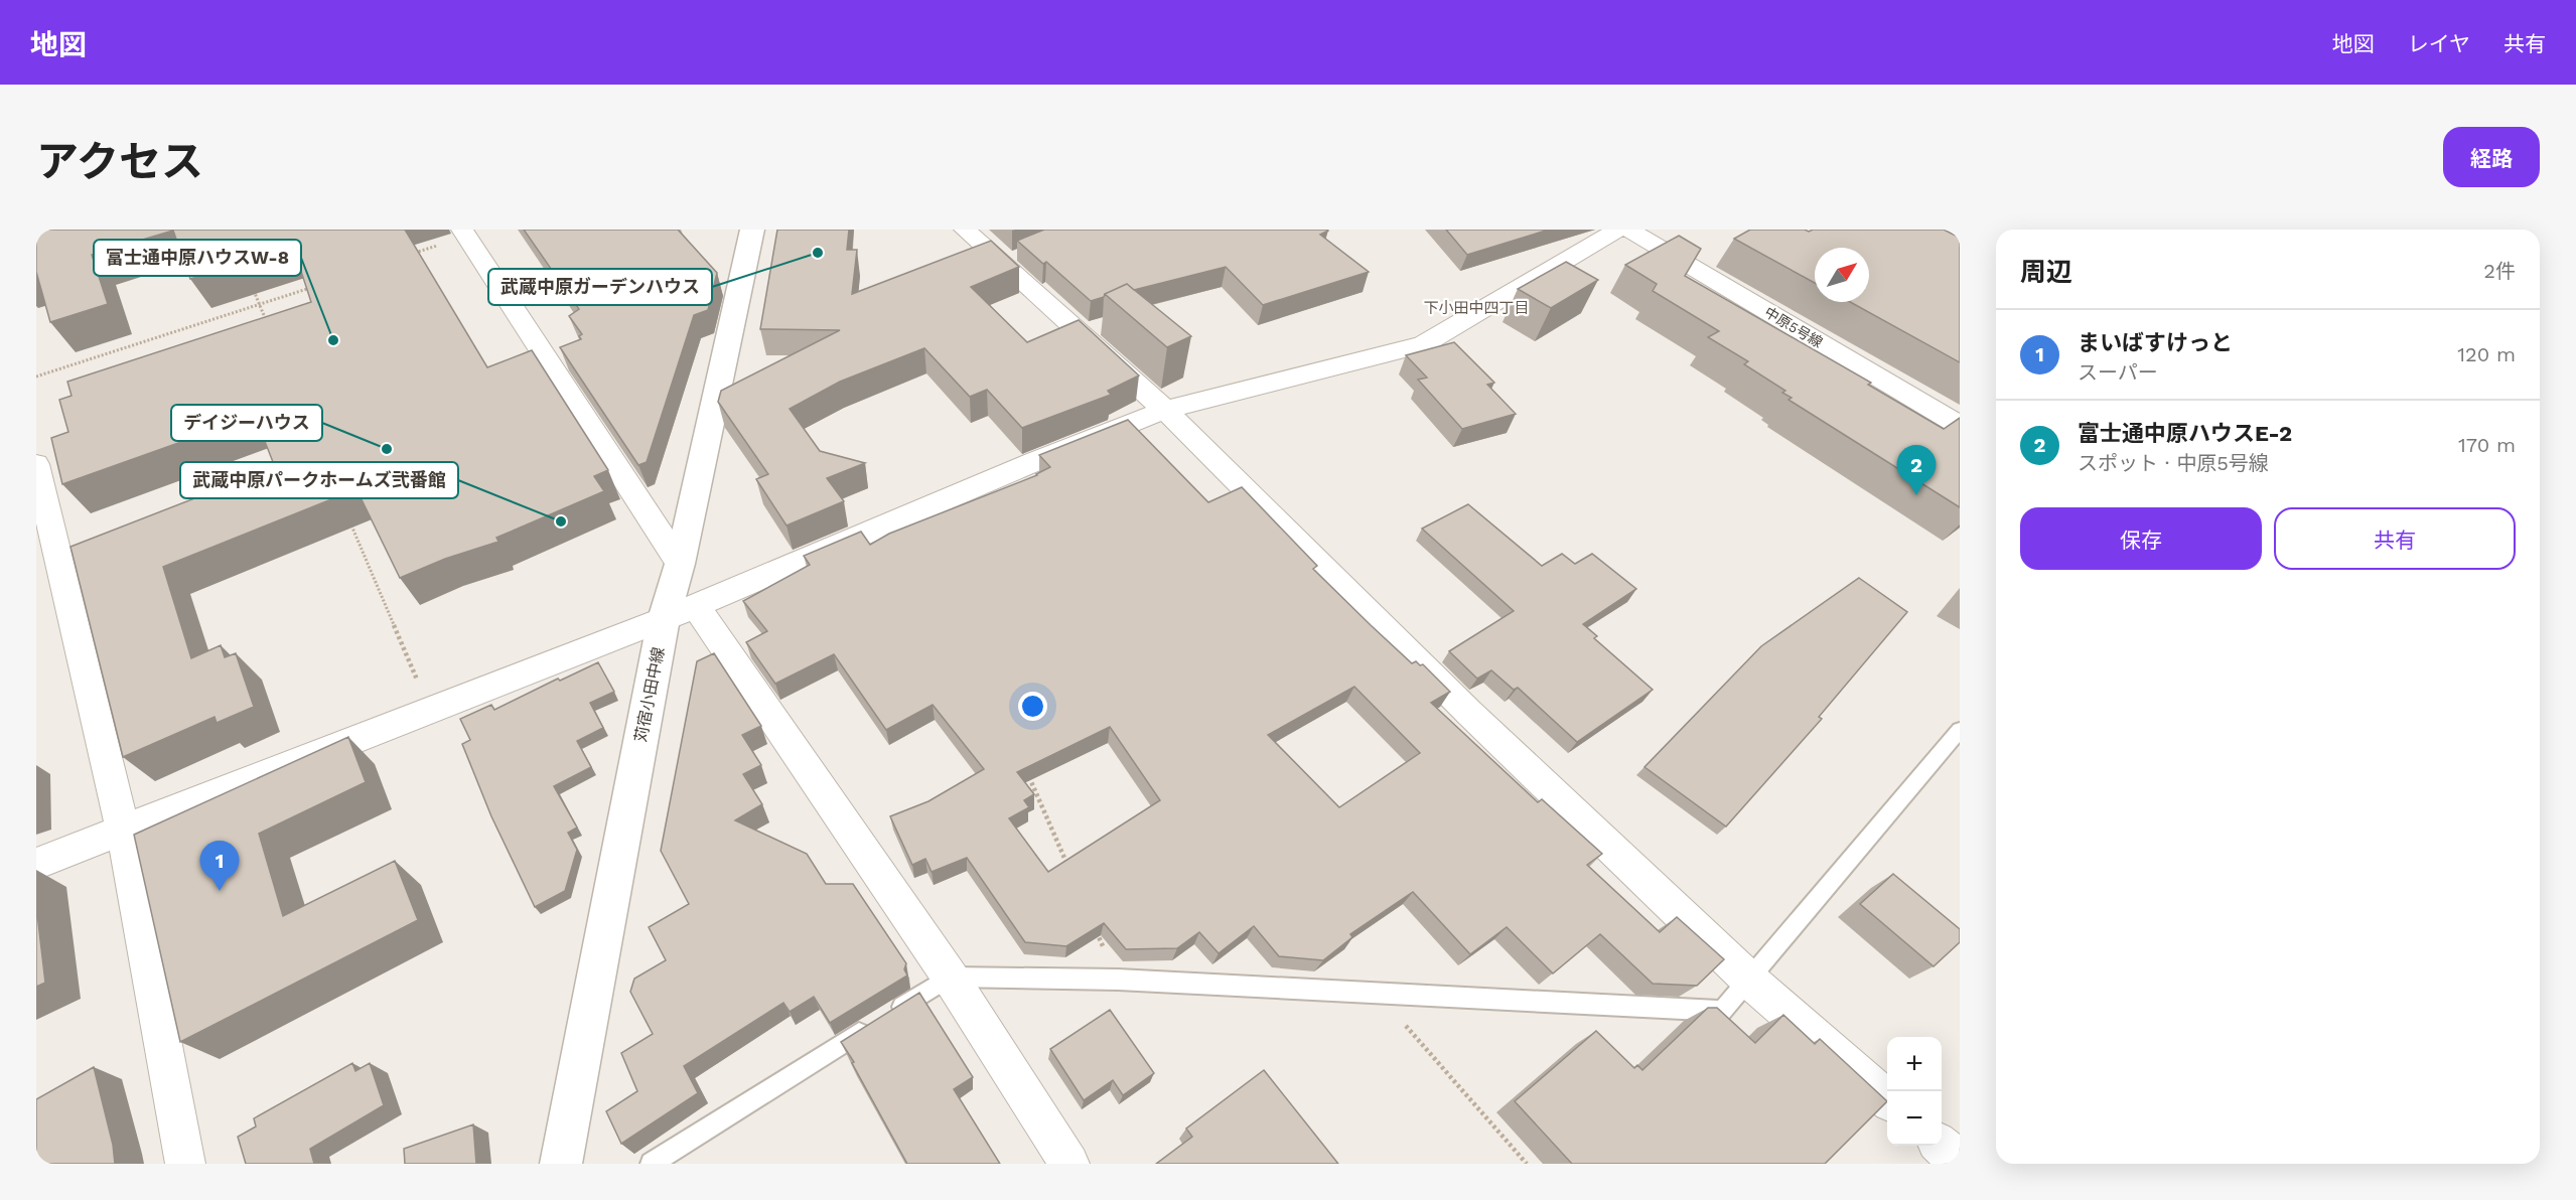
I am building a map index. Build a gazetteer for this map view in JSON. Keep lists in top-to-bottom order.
{
  "streets": {
    "street": ["中原5号線", "苅宿小田中線"]
  },
  "districts": ["下小田中四丁目"],
  "places": [
    "武蔵中原ガーデンハウス",
    "富士通中原ハウスW-8",
    "デイジーハウス",
    "武蔵中原パークホームズ弐番館"
  ],
  "north": "top right",
  "page": {
    "header": "地図",
    "nav": ["地図", "レイヤ", "共有"],
    "title": "アクセス",
    "buttons": [
      "経路",
      ["保存", "共有"]
    ],
    "heading": ["周辺", "2件"],
    "list": [
      {
        "mark": "1",
        "name": "まいばすけっと",
        "note": "スーパー",
        "value": "120 m"
      },
      {
        "mark": "2",
        "name": "富士通中原ハウスE-2",
        "note": "スポット · 中原5号線",
        "value": "170 m"
      }
    ],
    "pins": ["2", "1"],
    "map_buttons": ["+", "−"]
  }
}
